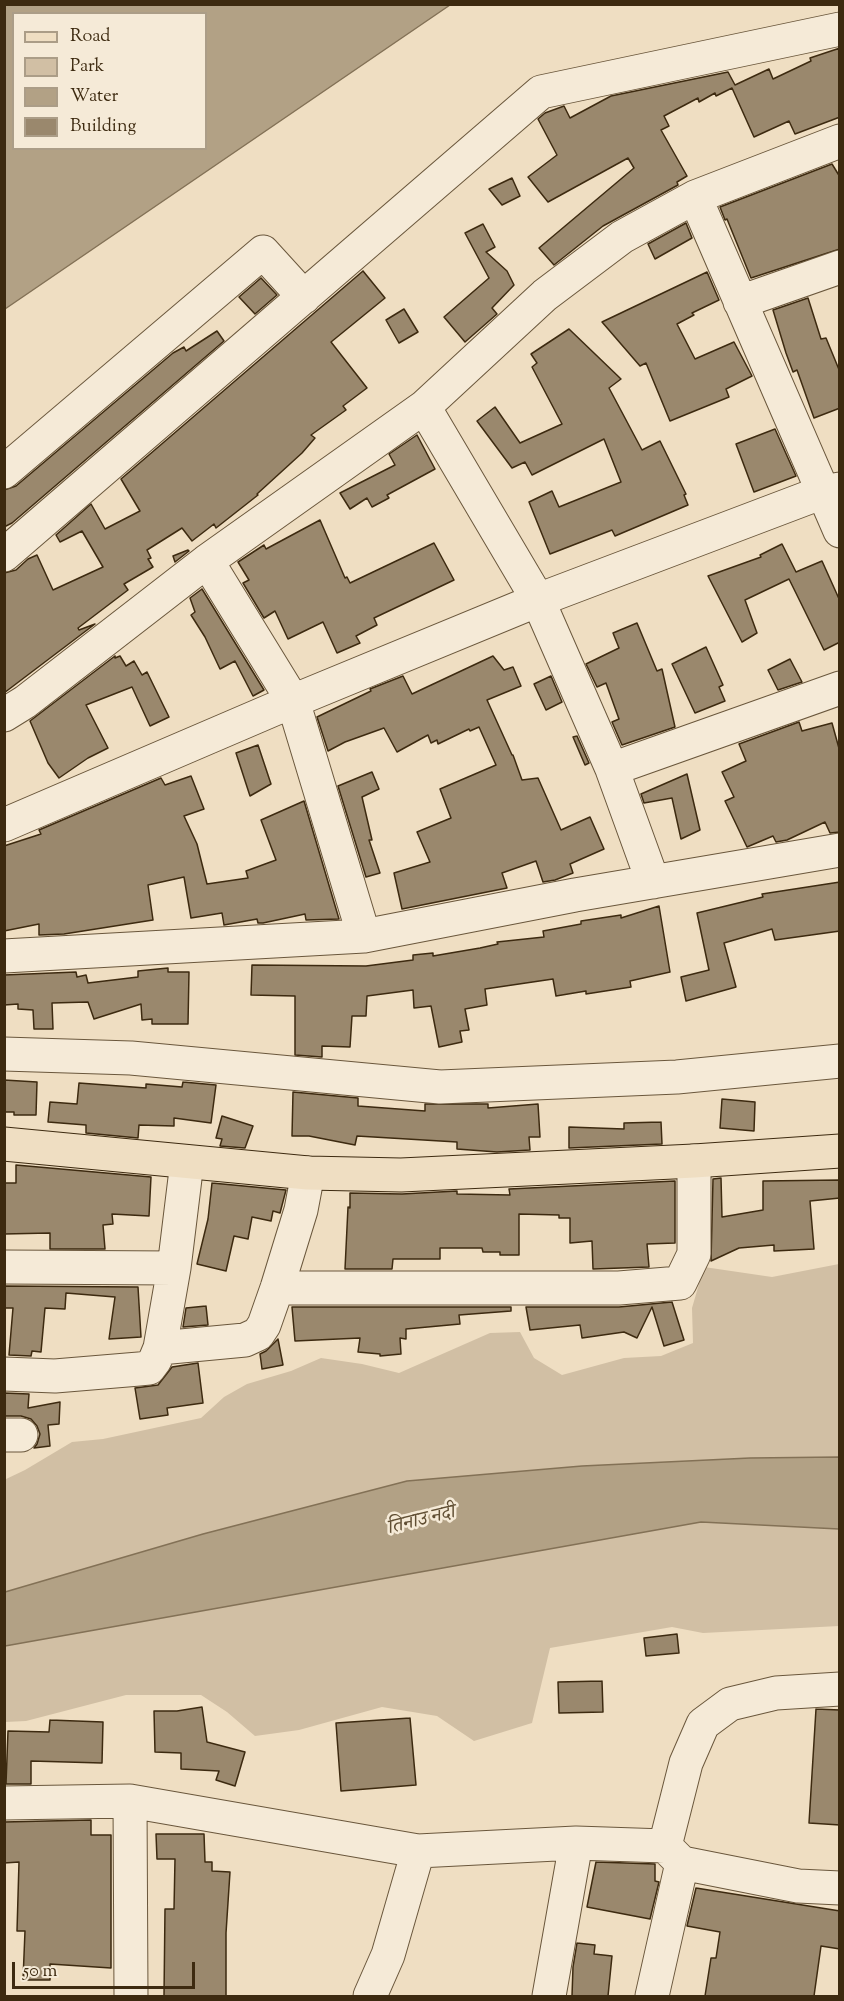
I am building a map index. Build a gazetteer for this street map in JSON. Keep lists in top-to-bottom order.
{
  "water": ["तिनाउ नदी"],
  "legend": [
    "Road",
    "Park",
    "Water",
    "Building"
  ],
  "scale_bar": "50 m"
}
